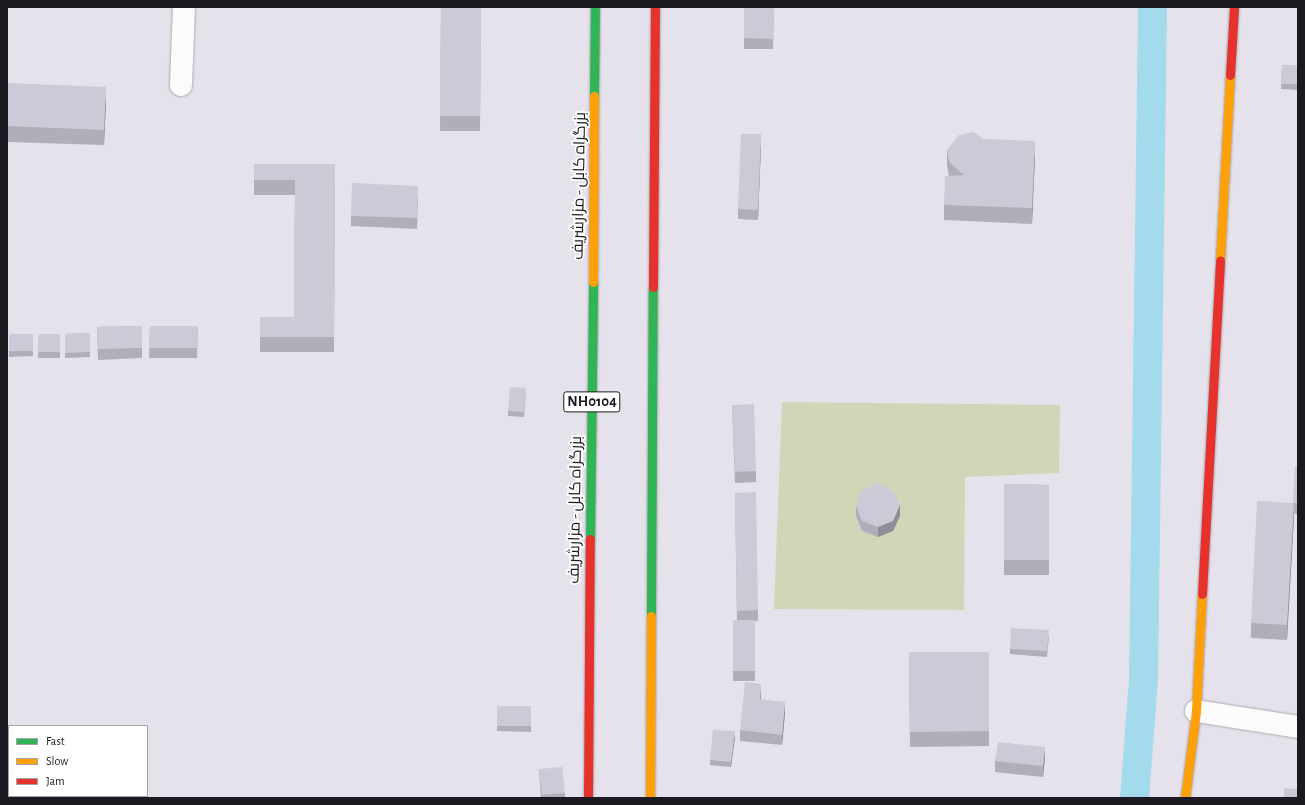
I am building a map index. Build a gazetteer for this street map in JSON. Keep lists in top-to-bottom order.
{
  "streets": {
    "main road": ["بزرگراه کابل - مزارشریف", "NH0104"]
  },
  "legend": ["Fast", "Slow", "Jam"]
}
